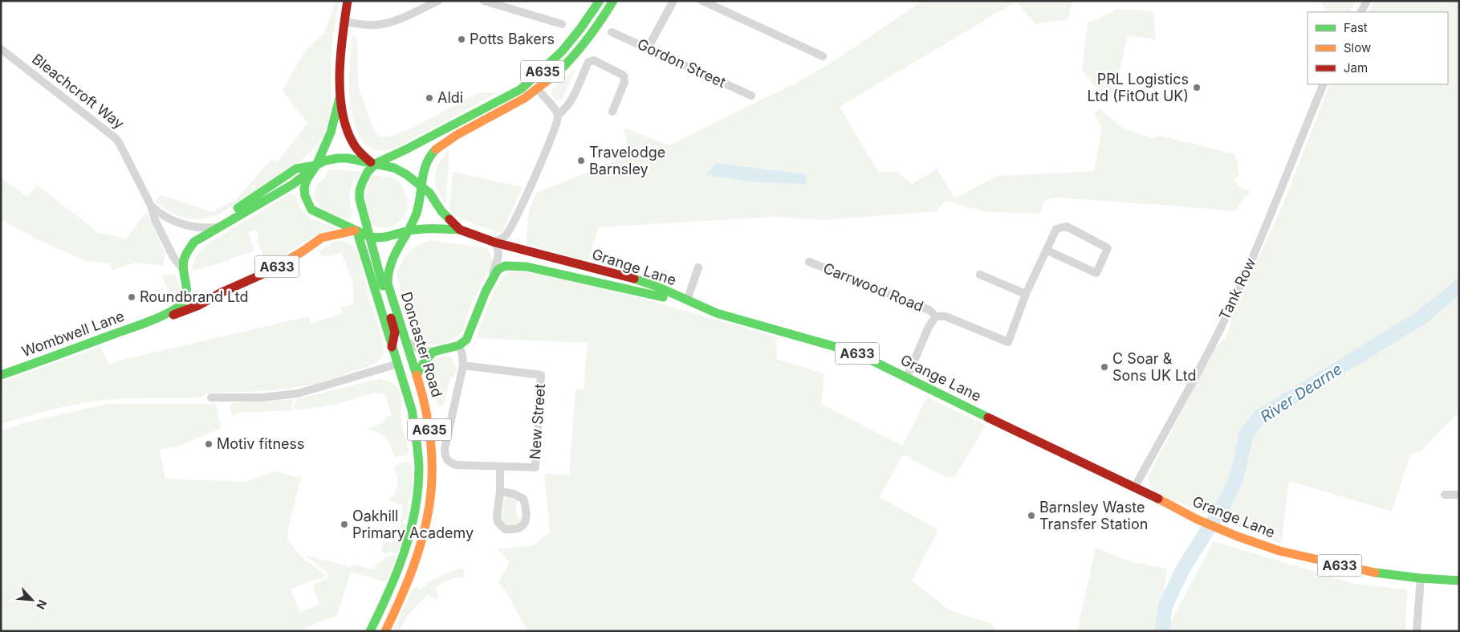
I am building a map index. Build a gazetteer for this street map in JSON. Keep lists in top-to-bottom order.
{
  "streets": {
    "main road": [
      "A635",
      "Bleachcroft Way",
      "A633",
      "Grange Lane",
      "Wombwell Lane",
      "Doncaster Road"
    ],
    "street": [
      "Gordon Street",
      "Carrwood Road",
      "Tank Row",
      "New Street"
    ]
  },
  "crossings": [
    ["A635", "A633"],
    ["A635", "Grange Lane"],
    ["A635", "Doncaster Road"],
    ["Bleachcroft Way", "A633"],
    ["Bleachcroft Way", "Wombwell Lane"],
    ["A633", "Grange Lane"],
    ["A633", "Wombwell Lane"],
    ["A633", "Doncaster Road"],
    ["Grange Lane", "Carrwood Road"],
    ["Grange Lane", "Tank Row"],
    ["Grange Lane", "Doncaster Road"],
    ["Wombwell Lane", "Doncaster Road"],
    ["Doncaster Road", "New Street"]
  ],
  "water": ["River Dearne"],
  "places": [
    "Potts Bakers",
    "PRL Logistics Ltd (FitOut UK)",
    "Aldi",
    "Travelodge Barnsley",
    "Roundbrand Ltd",
    "C Soar & Sons UK Ltd",
    "Motiv fitness",
    "Barnsley Waste Transfer Station",
    "Oakhill Primary Academy"
  ],
  "legend": ["Fast", "Slow", "Jam"],
  "north": "bottom right"
}
